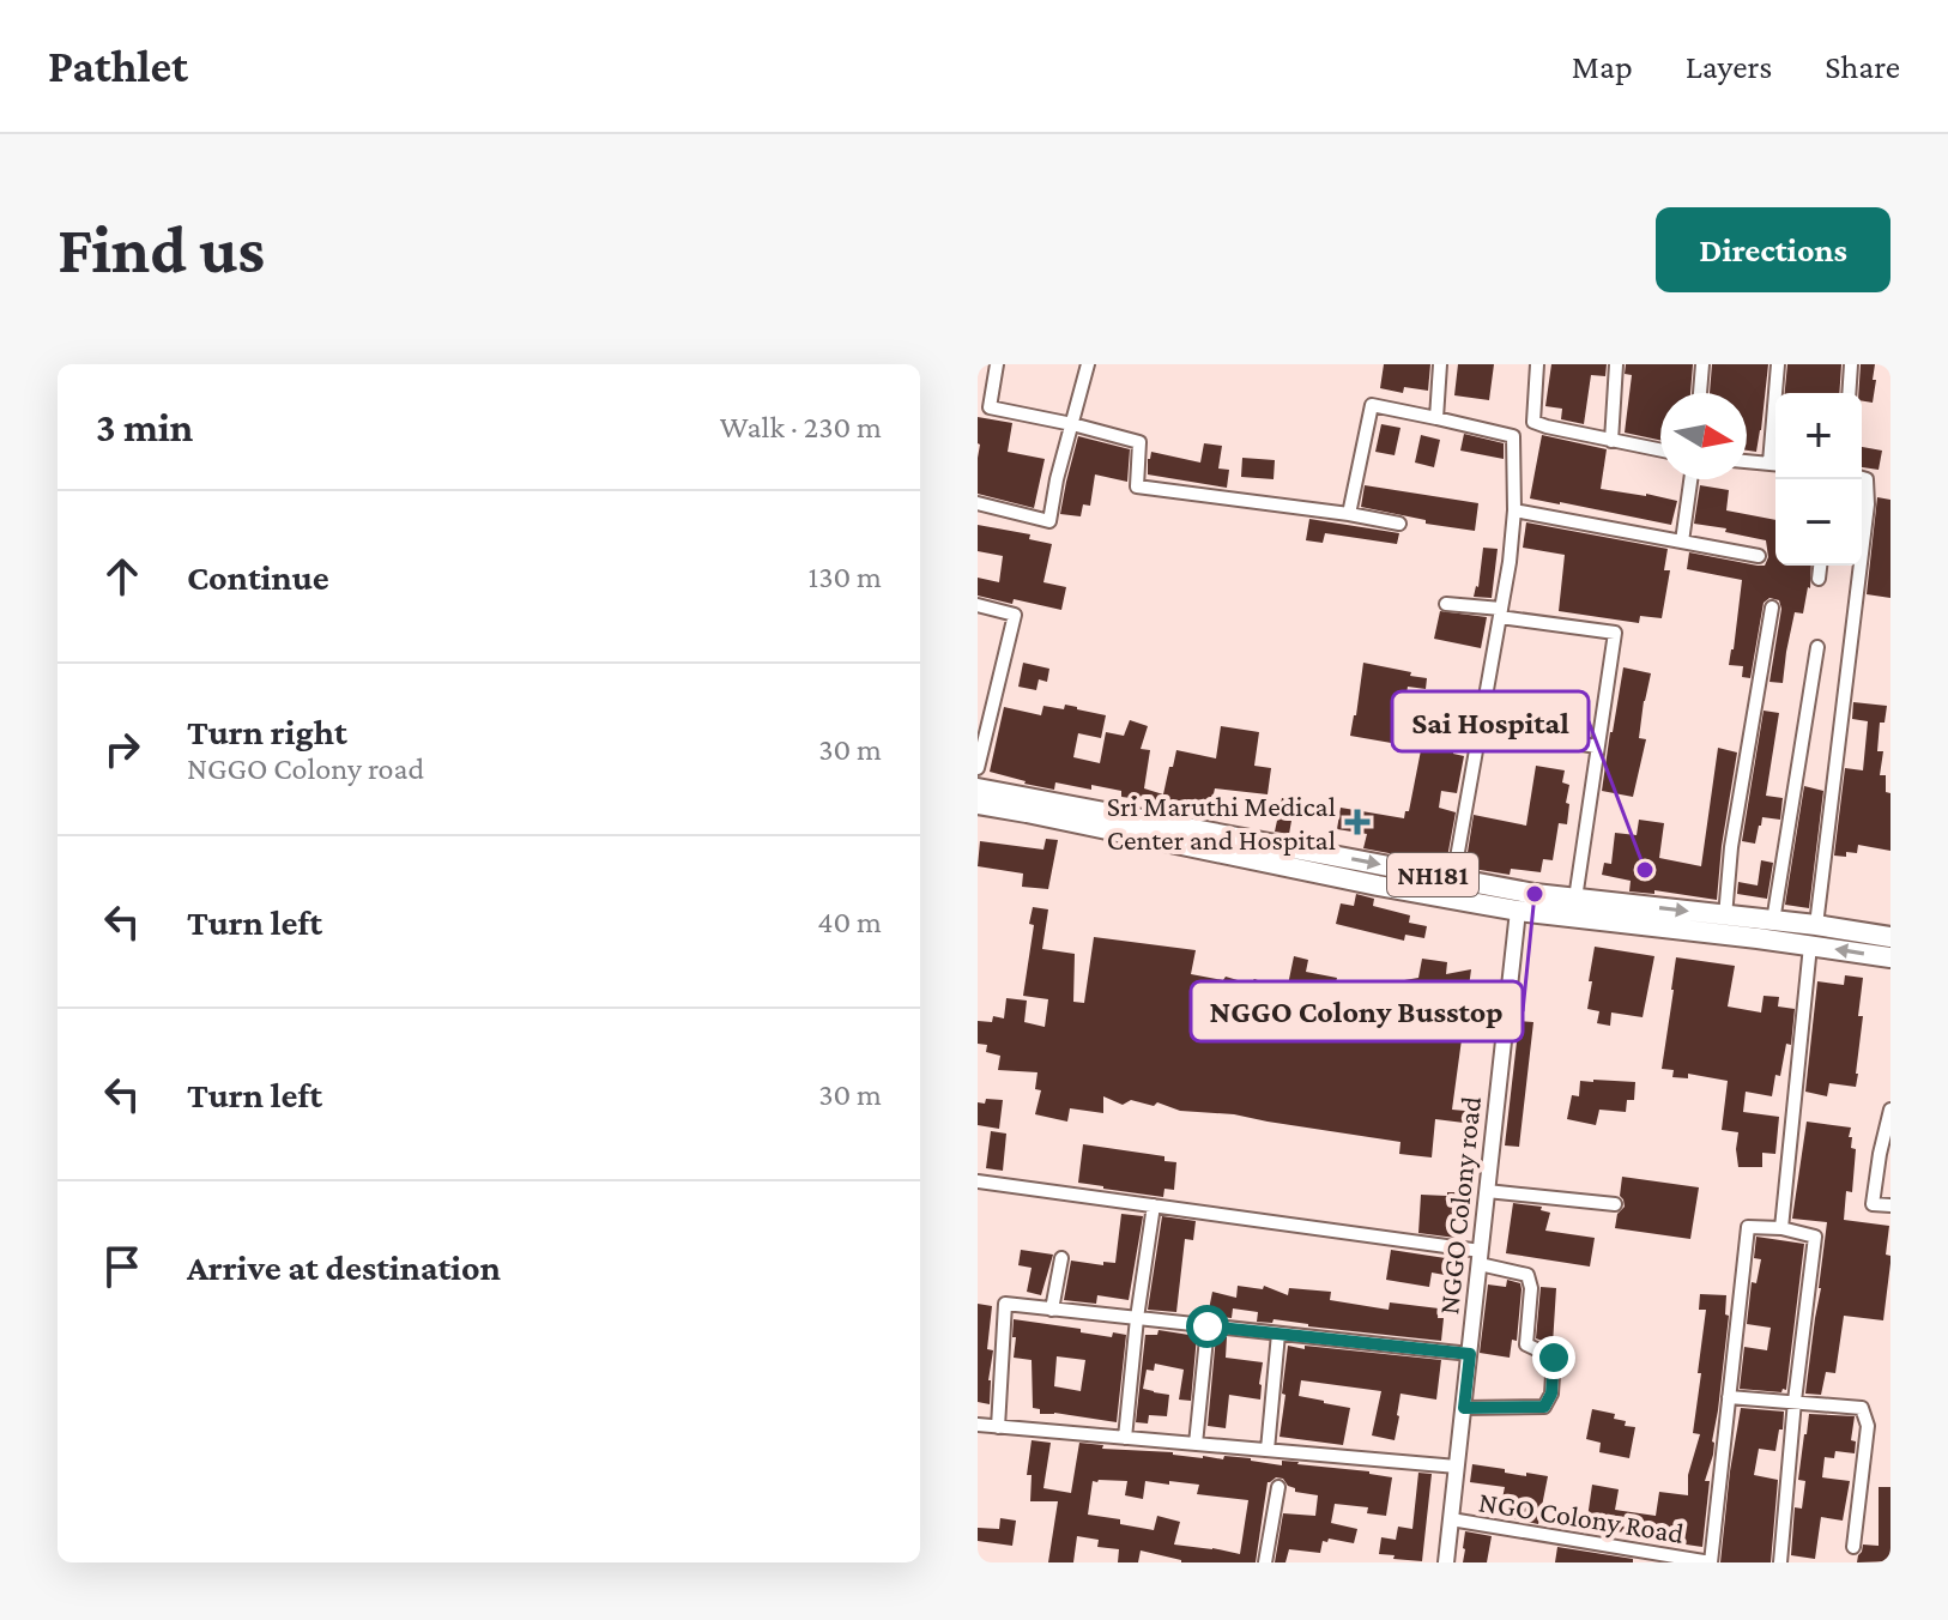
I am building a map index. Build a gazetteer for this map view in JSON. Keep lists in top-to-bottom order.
{
  "streets": {
    "highway": ["NH181"],
    "street": ["NGGO Colony road", "NGO Colony Road"]
  },
  "crossings": [
    ["NH181", "NGGO Colony road"],
    ["NGGO Colony road", "NGO Colony Road"]
  ],
  "places": {
    "health": ["Sri Maruthi Medical Center and Hospital"],
    "other": ["Sai Hospital", "NGGO Colony Busstop"]
  },
  "north": "right",
  "page": {
    "header": "Pathlet",
    "nav": ["Map", "Layers", "Share"],
    "buttons": "Directions",
    "title": "Find us",
    "heading": ["3 min", "Walk · 230 m"],
    "map_buttons": ["+", "−"],
    "list": [
      ["Continue", "130 m"],
      ["Turn right", "NGGO Colony road", "30 m"],
      ["Turn left", "40 m"],
      ["Turn left", "30 m"],
      "Arrive at destination"
    ]
  }
}
